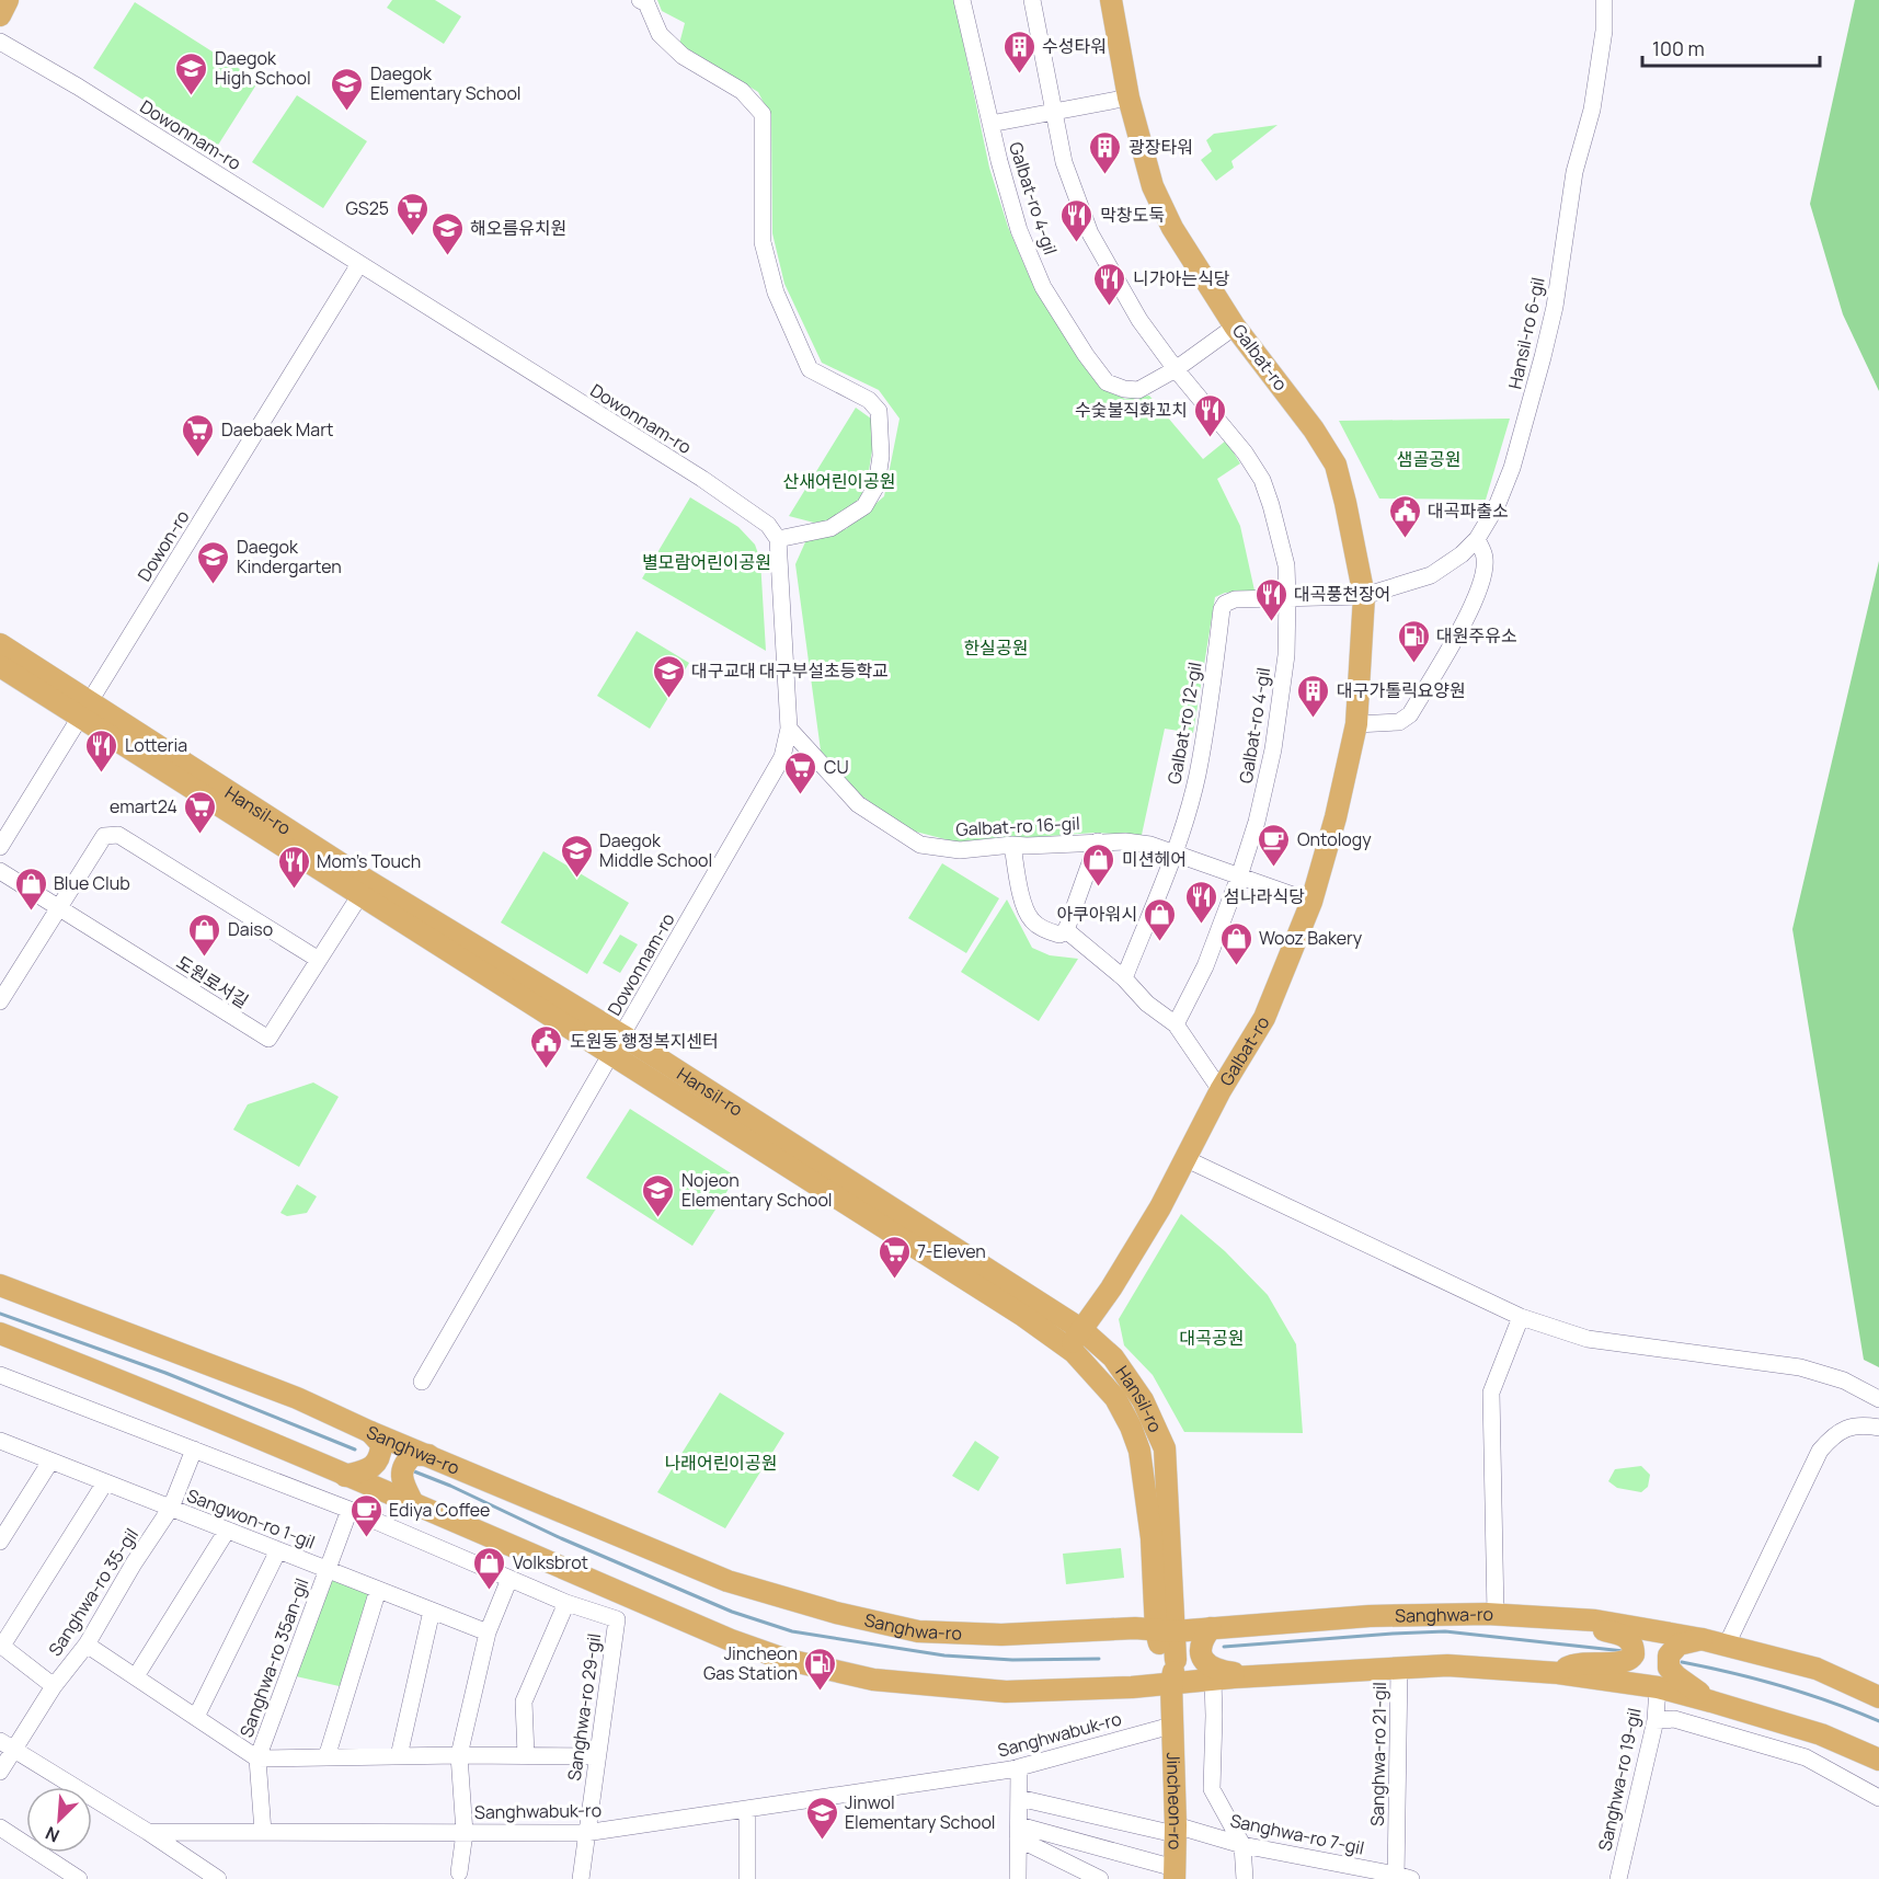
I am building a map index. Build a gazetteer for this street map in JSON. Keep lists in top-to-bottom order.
{
  "streets": {
    "main road": [
      "Galbat-ro",
      "Hansil-ro",
      "Sanghwa-ro",
      "Jincheon-ro"
    ],
    "street": [
      "Dowonnam-ro",
      "Galbat-ro 4-gil",
      "Hansil-ro 6-gil",
      "Dowon-ro",
      "Galbat-ro 12-gil",
      "Galbat-ro 16-gil",
      "도원로서길",
      "Sangwon-ro 1-gil",
      "Sanghwa-ro 35-gil",
      "Sanghwa-ro 35an-gil",
      "Sanghwa-ro 29-gil",
      "Sanghwabuk-ro",
      "Sanghwa-ro 21-gil",
      "Sanghwa-ro 19-gil",
      "Sanghwa-ro 7-gil"
    ]
  },
  "crossings": [
    ["Dowonnam-ro", "Dowon-ro"],
    ["Dowonnam-ro", "Hansil-ro"],
    ["Dowonnam-ro", "Galbat-ro 16-gil"],
    ["Galbat-ro 4-gil", "Galbat-ro 12-gil"],
    ["Galbat-ro 4-gil", "Galbat-ro 16-gil"],
    ["Hansil-ro 6-gil", "Galbat-ro"],
    ["Hansil-ro 6-gil", "Galbat-ro 12-gil"],
    ["Galbat-ro", "Galbat-ro 12-gil"],
    ["Galbat-ro", "Hansil-ro"],
    ["Galbat-ro", "Galbat-ro 16-gil"],
    ["Dowon-ro", "Hansil-ro"],
    ["Galbat-ro 12-gil", "Galbat-ro 16-gil"],
    ["Hansil-ro", "도원로서길"],
    ["Hansil-ro", "Sanghwa-ro"],
    ["Hansil-ro", "Jincheon-ro"],
    ["Sangwon-ro 1-gil", "Sanghwa-ro 35-gil"],
    ["Sangwon-ro 1-gil", "Sanghwa-ro 35an-gil"],
    ["Sanghwa-ro 35-gil", "Sanghwa-ro 35an-gil"],
    ["Sanghwa-ro 35an-gil", "Sanghwa-ro 29-gil"],
    ["Sanghwa-ro 29-gil", "Sanghwabuk-ro"],
    ["Sanghwabuk-ro", "Jincheon-ro"],
    ["Sanghwa-ro 21-gil", "Sanghwa-ro 7-gil"],
    ["Jincheon-ro", "Sanghwa-ro 7-gil"]
  ],
  "parks": [
    "샘골공원",
    "산새어린이공원",
    "별모람어린이공원",
    "한실공원",
    "대곡공원",
    "나래어린이공원"
  ],
  "places": {
    "building": ["수성타워", "광장타워", "대구가톨릭요양원"],
    "school or university": [
      "Daegok High School",
      "Daegok Elementary School",
      "해오름유치원",
      "Daegok Kindergarten",
      "대구교대 대구부설초등학교",
      "Daegok Middle School",
      "Nojeon Elementary School",
      "Jinwol Elementary School"
    ],
    "supermarket": [
      "GS25",
      "Daebaek Mart",
      "CU",
      "emart24",
      "7-Eleven"
    ],
    "restaurant": [
      "막창도둑",
      "니가아는식당",
      "수숯불직화꼬치",
      "대곡풍천장어",
      "Lotteria",
      "Mom's Touch",
      "섬나라식당"
    ],
    "public building": ["대곡파출소", "도원동 행정복지센터"],
    "fuel station": ["대원주유소", "Jincheon Gas Station"],
    "cafe": ["Ontology", "Ediya Coffee"],
    "shop": [
      "미션헤어",
      "Blue Club",
      "아쿠아워시",
      "Daiso",
      "Wooz Bakery",
      "Volksbrot"
    ]
  },
  "scale_bar": "100 m",
  "north": "bottom left"
}
